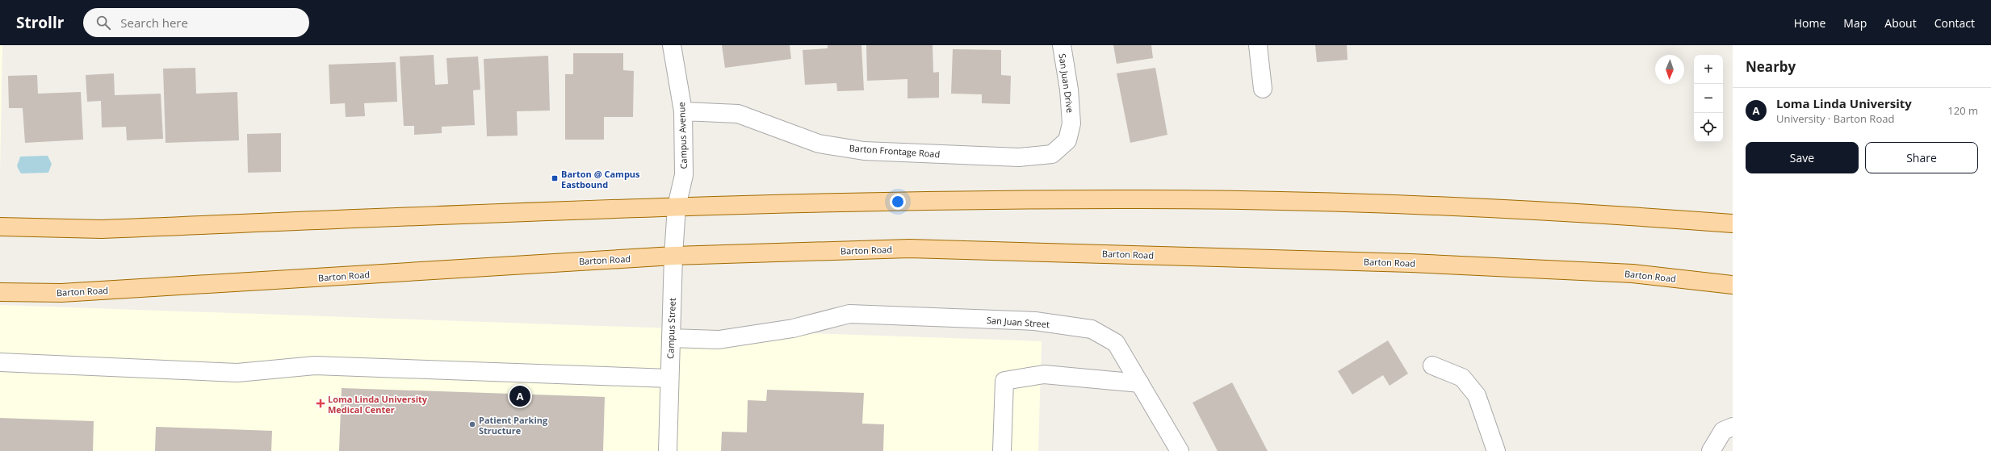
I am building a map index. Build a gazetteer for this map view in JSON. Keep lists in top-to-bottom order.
{
  "streets": {
    "main road": ["Barton Road"],
    "street": [
      "San Juan Drive",
      "Campus Avenue",
      "Barton Frontage Road",
      "San Juan Street",
      "Campus Street"
    ]
  },
  "crossings": [
    ["San Juan Drive", "Barton Frontage Road"],
    ["Campus Avenue", "Barton Frontage Road"],
    ["Campus Avenue", "Campus Street"],
    ["Barton Road", "Campus Street"],
    ["San Juan Street", "Campus Street"]
  ],
  "places": {
    "transit": ["Barton @ Campus Eastbound"],
    "health": ["Loma Linda University Medical Center"],
    "other": ["Patient Parking Structure"]
  },
  "north": "bottom",
  "page": {
    "header": "Strollr",
    "search": "Search here",
    "nav": [
      "Home",
      "Map",
      "About",
      "Contact"
    ],
    "heading": "Nearby",
    "map_buttons": ["+", "−"],
    "list": [
      {
        "mark": "A",
        "name": "Loma Linda University",
        "note": "University · Barton Road",
        "value": "120 m"
      }
    ],
    "buttons": ["Save", "Share"],
    "pins": "A"
  }
}
